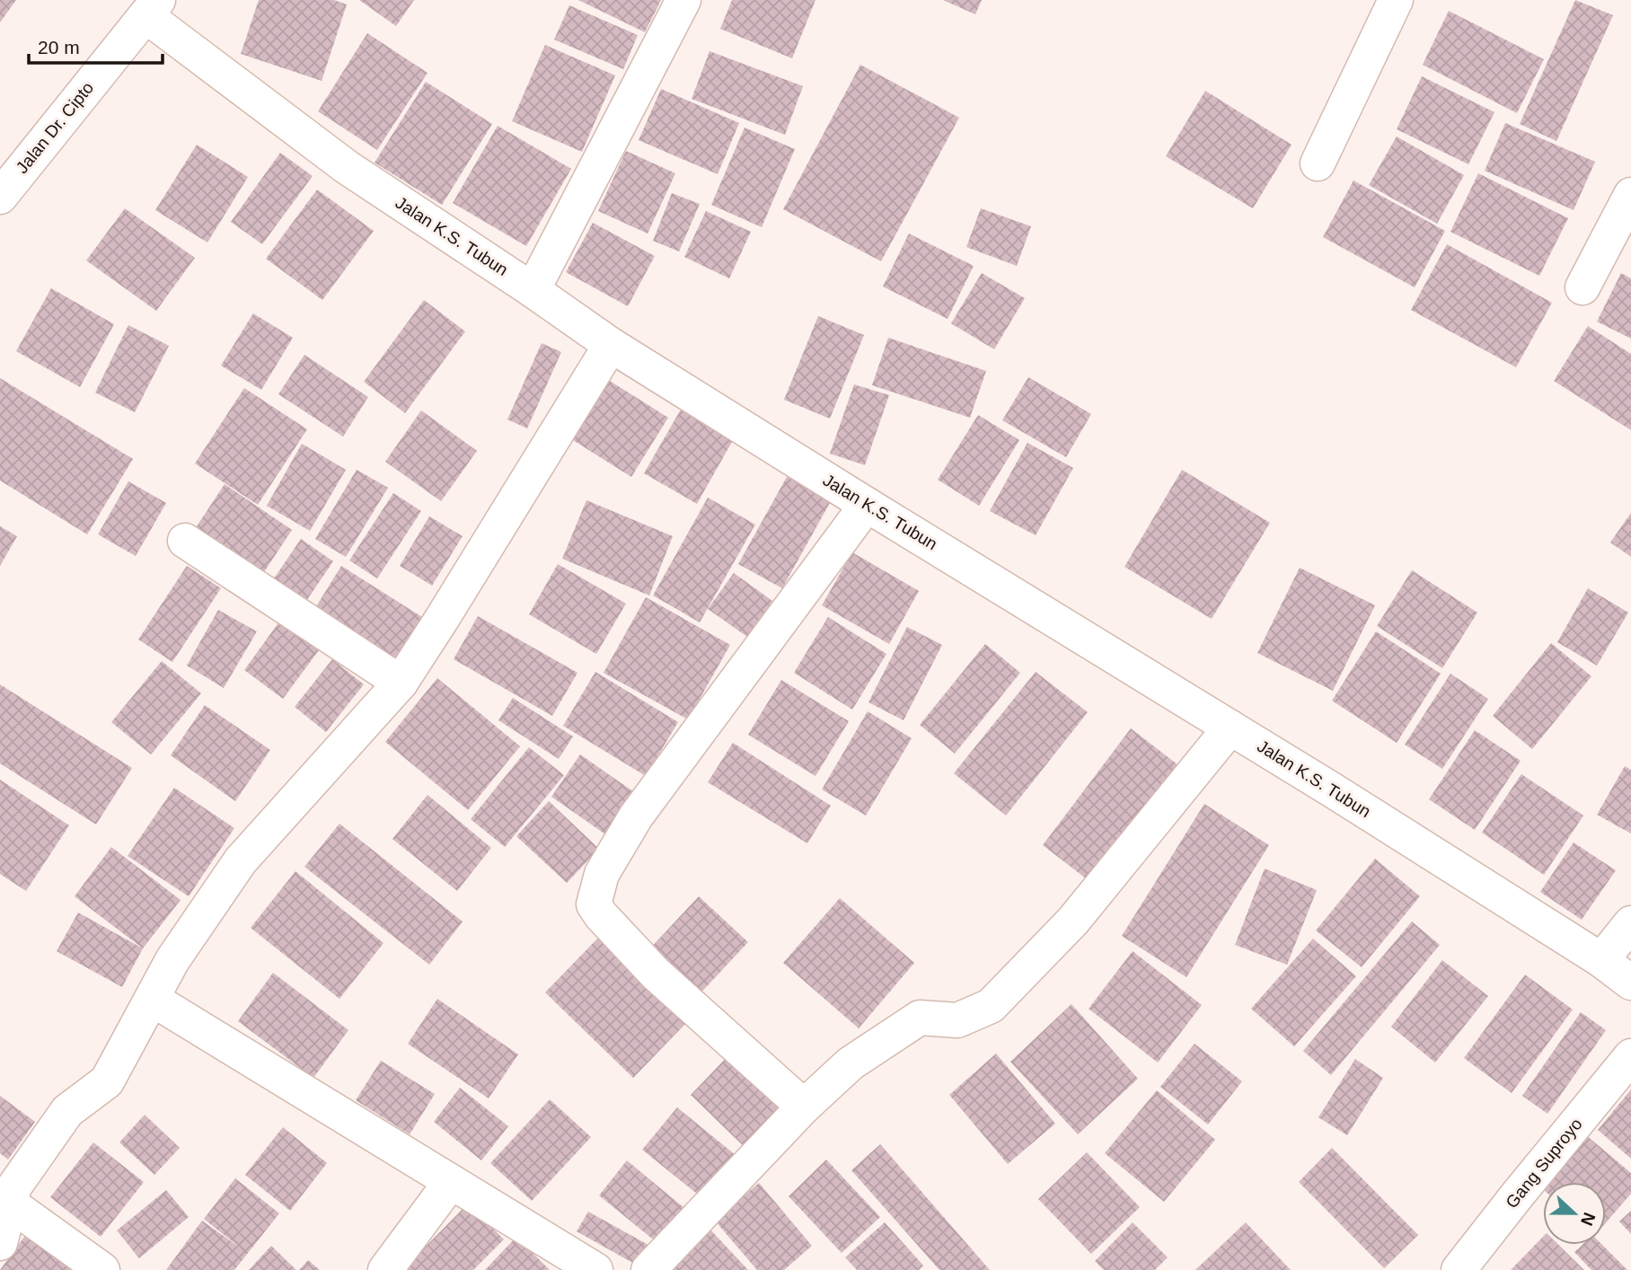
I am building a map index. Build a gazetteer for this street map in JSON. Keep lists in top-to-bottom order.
{
  "streets": {
    "street": ["Jalan Dr. Cipto", "Jalan K.S. Tubun", "Gang Suproyo"]
  },
  "crossings": [
    ["Jalan Dr. Cipto", "Jalan K.S. Tubun"]
  ],
  "scale_bar": "20 m",
  "north": "right"
}
